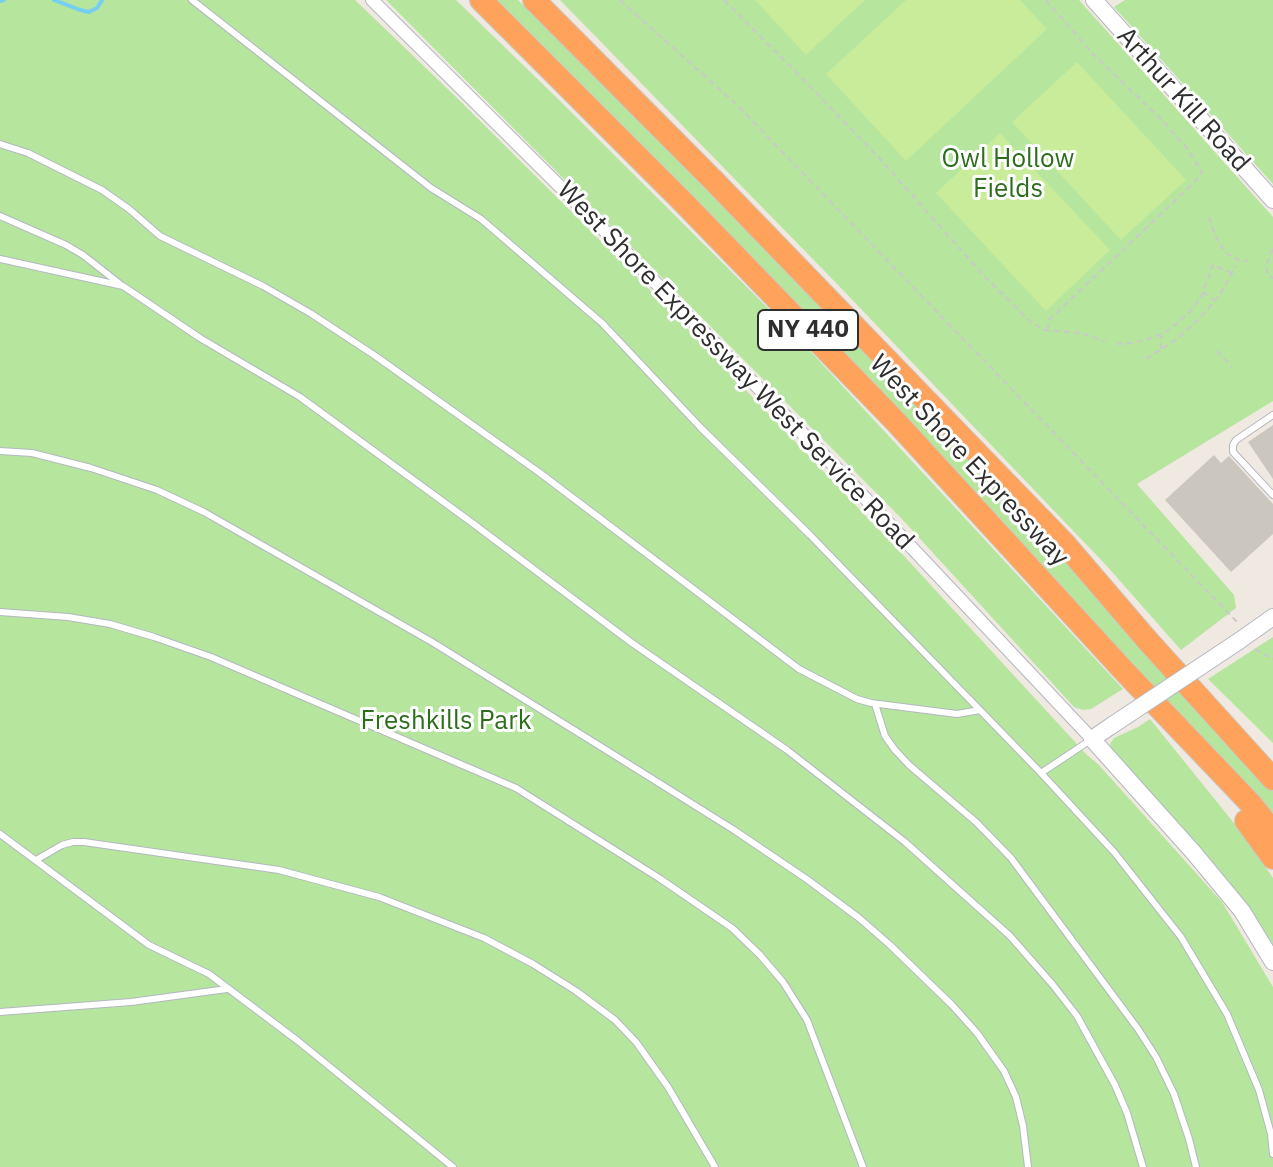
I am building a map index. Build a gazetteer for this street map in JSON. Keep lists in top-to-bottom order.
{
  "streets": {
    "highway": ["NY 440", "West Shore Expressway"],
    "street": ["Arthur Kill Road", "West Shore Expressway West Service Road"]
  },
  "parks": ["Owl Hollow Fields", "Freshkills Park"]
}
